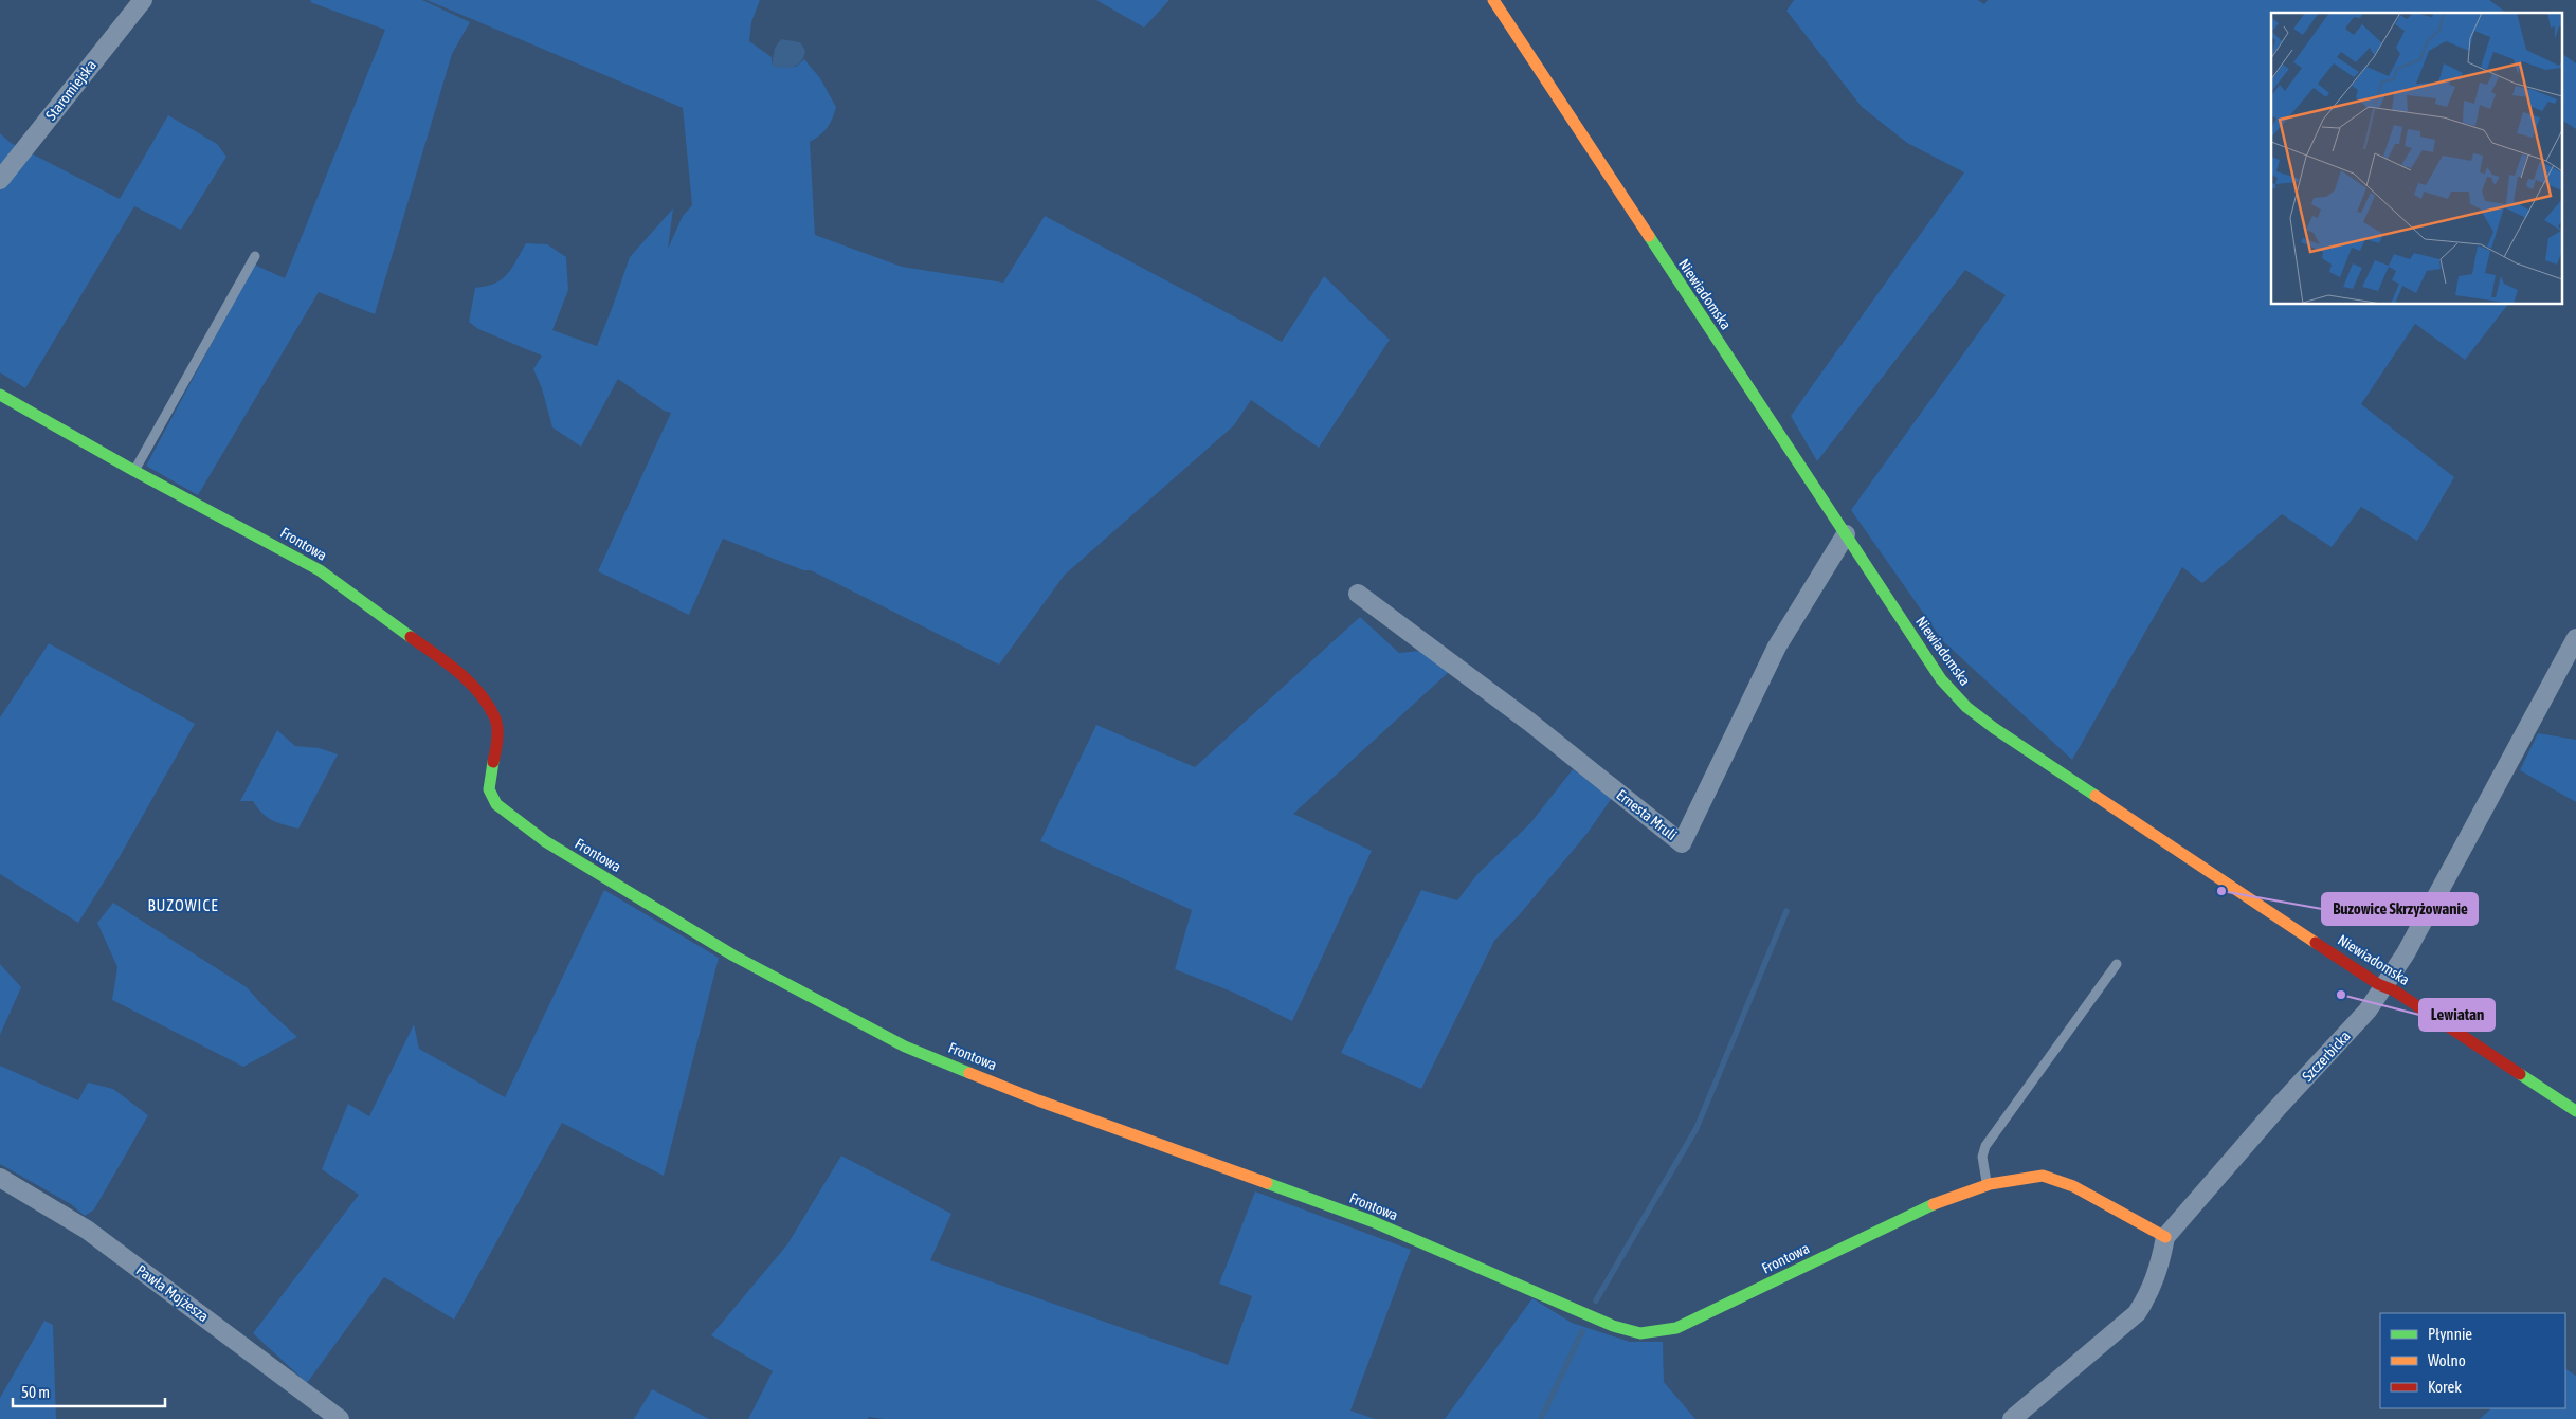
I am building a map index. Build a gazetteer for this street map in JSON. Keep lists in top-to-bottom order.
{
  "streets": {
    "street": [
      "Staromiejska",
      "Niewiadomska",
      "Frontowa",
      "Ernesta Mruli",
      "Szczerbicka",
      "Pawła Mojżesza"
    ]
  },
  "crossings": [
    ["Niewiadomska", "Ernesta Mruli"],
    ["Niewiadomska", "Szczerbicka"],
    ["Frontowa", "Szczerbicka"]
  ],
  "districts": ["BUZOWICE"],
  "places": ["Buzowice Skrzyżowanie", "Lewiatan"],
  "legend": ["Płynnie", "Wolno", "Korek"],
  "scale_bar": "50 m"
}
